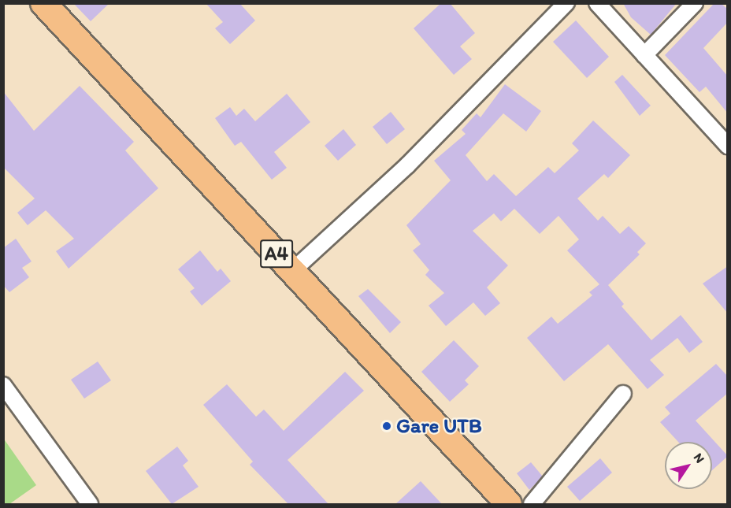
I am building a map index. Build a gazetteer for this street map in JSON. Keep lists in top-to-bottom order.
{
  "streets": {
    "main road": ["A4"]
  },
  "places": ["Gare UTB"],
  "north": "top right"
}
